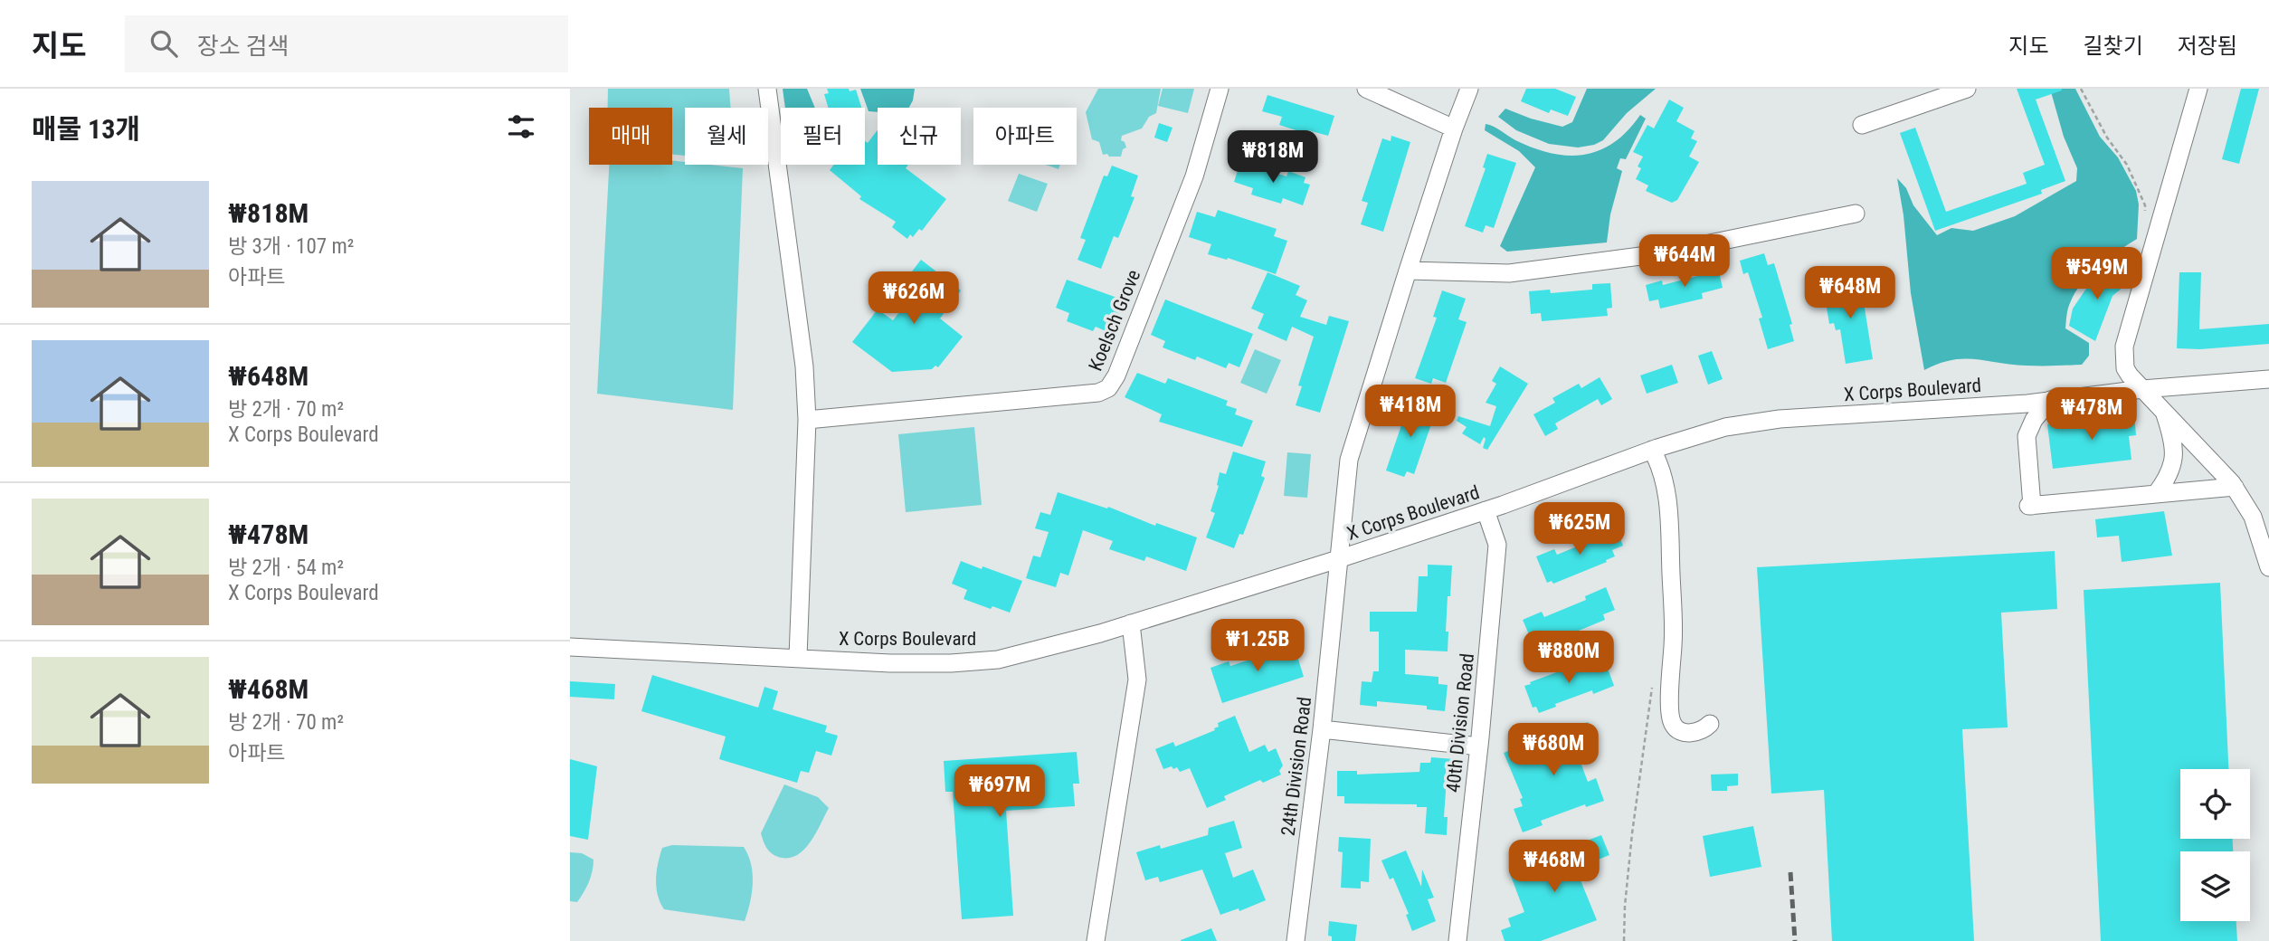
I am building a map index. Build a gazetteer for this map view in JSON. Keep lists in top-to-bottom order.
{
  "streets": {
    "street": [
      "Koelsch Grove",
      "X Corps Boulevard",
      "40th Division Road",
      "24th Division Road"
    ]
  },
  "crossings": [
    ["X Corps Boulevard", "40th Division Road"],
    ["X Corps Boulevard", "24th Division Road"]
  ],
  "page": {
    "header": "지도",
    "search": "장소 검색",
    "nav": ["지도", "길찾기", "저장됨"],
    "heading": "매물 13개",
    "chip": [
      "매매",
      "월세",
      "필터",
      "신규",
      "아파트"
    ],
    "price": [
      "₩818M",
      "₩644M",
      "₩549M",
      "₩648M",
      "₩626M",
      "₩418M",
      "₩478M",
      "₩625M",
      "₩1.25B",
      "₩880M",
      "₩680M",
      "₩697M",
      "₩468M"
    ],
    "list": [
      {
        "name": "₩818M",
        "note": "방 3개 · 107 m² · 아파트"
      },
      {
        "name": "₩648M",
        "note": "방 2개 · 70 m² · X Corps Boulevard"
      },
      {
        "name": "₩478M",
        "note": "방 2개 · 54 m² · X Corps Boulevard"
      },
      {
        "name": "₩468M",
        "note": "방 2개 · 70 m² · 아파트"
      }
    ]
  }
}
